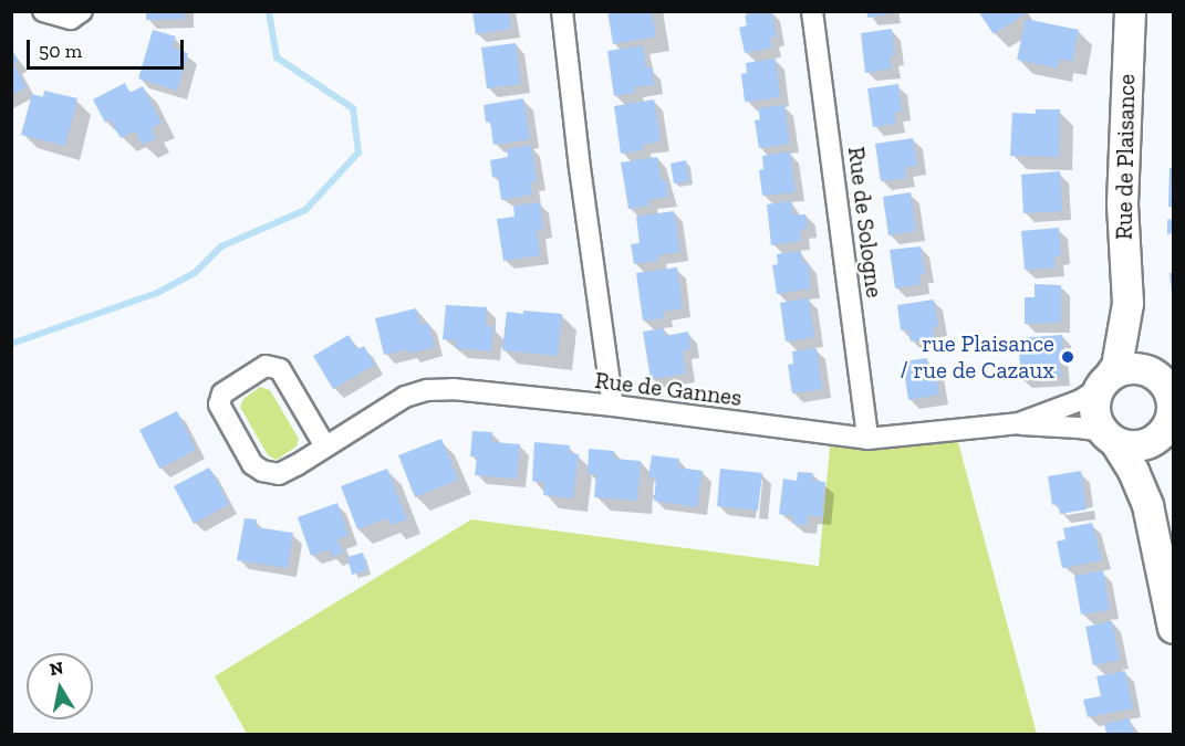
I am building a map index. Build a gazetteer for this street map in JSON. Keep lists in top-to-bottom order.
{
  "streets": {
    "street": ["Rue de Plaisance", "Rue de Sologne", "Rue de Gannes"]
  },
  "crossings": [
    ["Rue de Plaisance", "Rue de Gannes"],
    ["Rue de Sologne", "Rue de Gannes"]
  ],
  "places": ["rue Plaisance / rue de Cazaux"],
  "scale_bar": "50 m",
  "north": "top"
}
